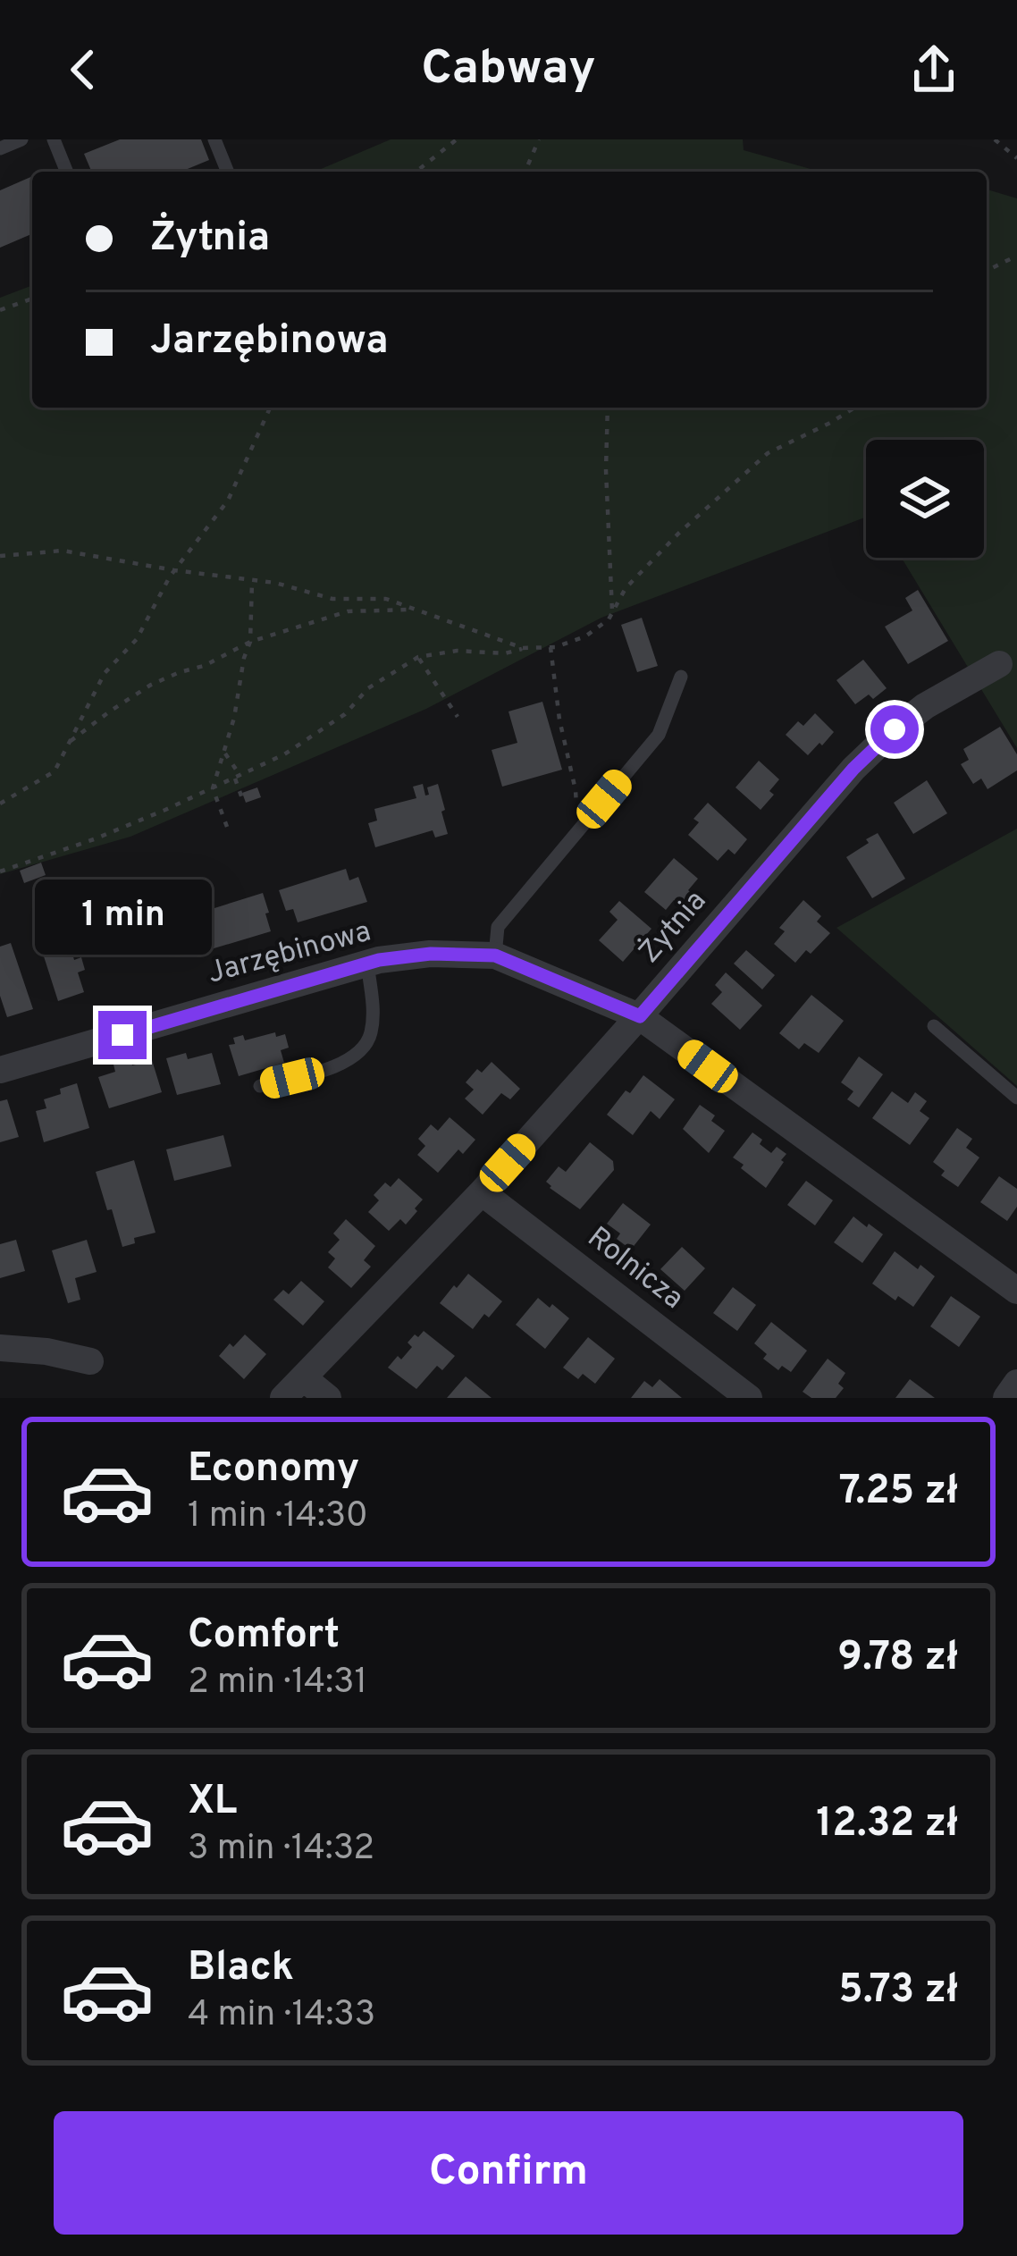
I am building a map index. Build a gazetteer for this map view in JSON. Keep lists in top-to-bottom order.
{
  "streets": {
    "street": ["Żytnia", "Jarzębinowa", "Rolnicza"]
  },
  "crossings": [
    ["Żytnia", "Jarzębinowa"],
    ["Żytnia", "Rolnicza"]
  ],
  "page": {
    "header": "Cabway",
    "banner": ["Żytnia", "Jarzębinowa"],
    "bubble": "1 min",
    "list": [
      {
        "name": "Economy",
        "note": "1 min · 14:30",
        "value": "7.25 zł"
      },
      {
        "name": "Comfort",
        "note": "2 min · 14:31",
        "value": "9.78 zł"
      },
      {
        "name": "XL",
        "note": "3 min · 14:32",
        "value": "12.32 zł"
      },
      {
        "name": "Black",
        "note": "4 min · 14:33",
        "value": "5.73 zł"
      }
    ],
    "buttons": "Confirm"
  }
}
